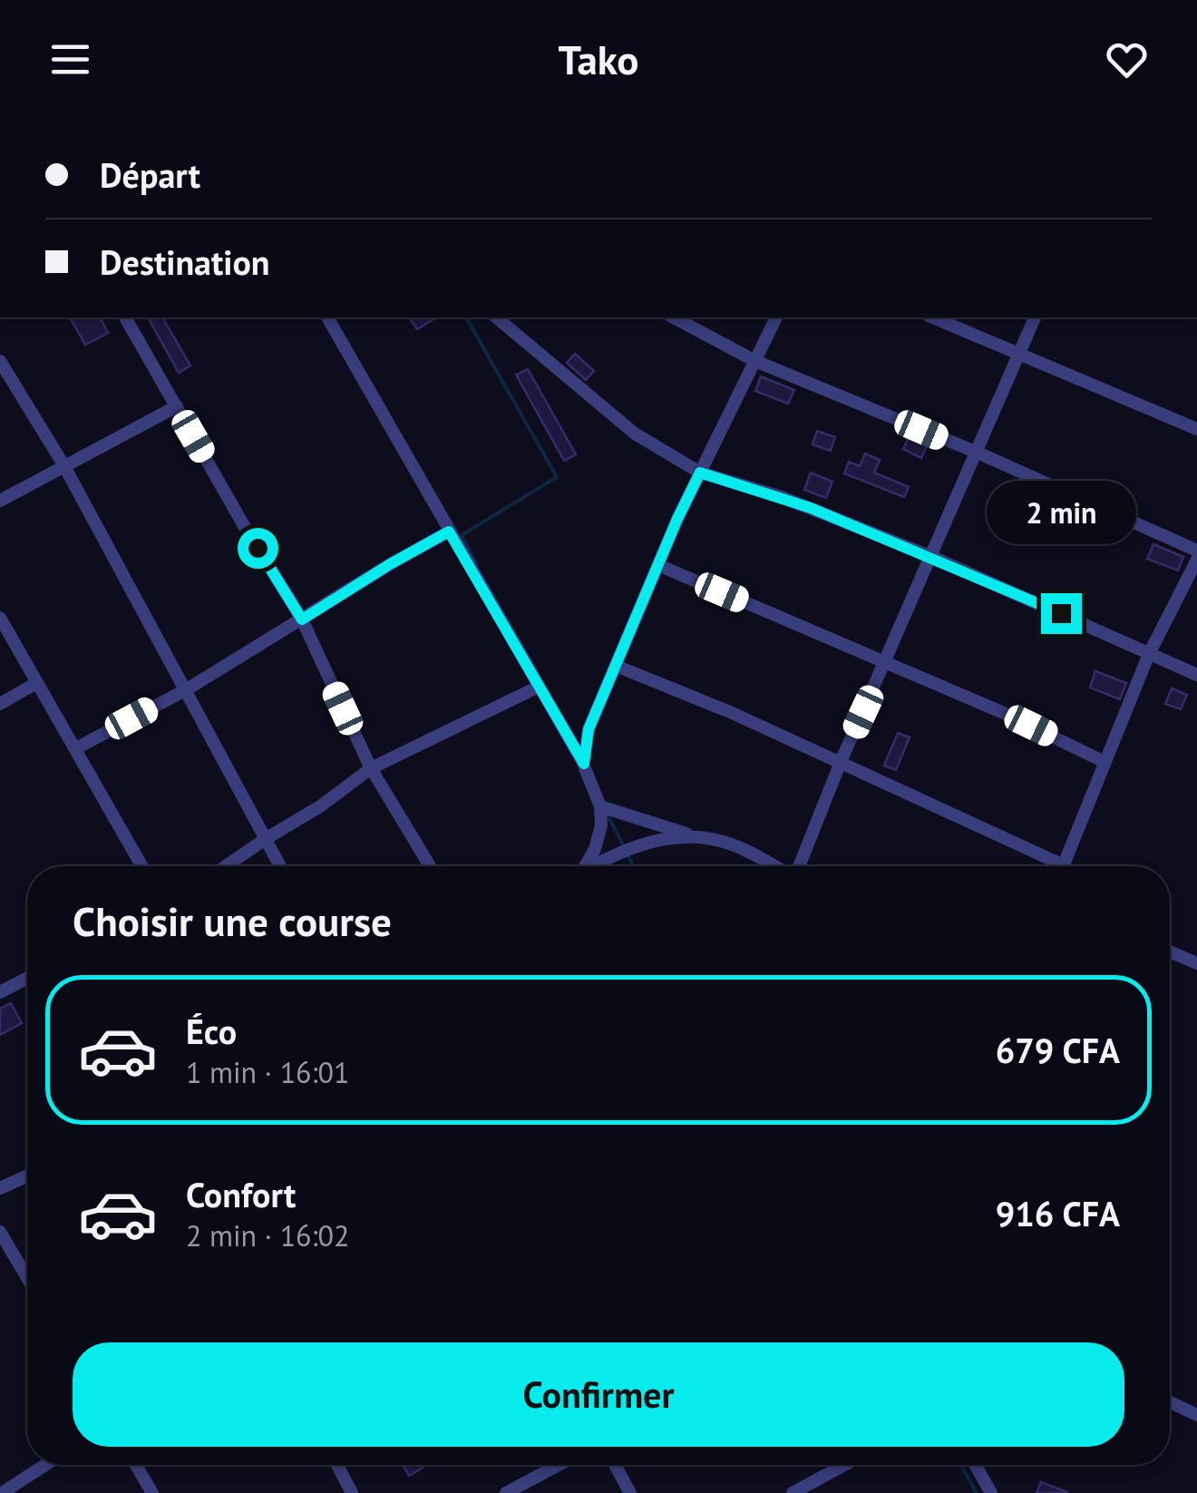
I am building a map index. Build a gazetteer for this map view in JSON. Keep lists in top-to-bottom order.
{
  "page": {
    "header": "Tako",
    "banner": ["Départ", "Destination"],
    "bubble": "2 min",
    "heading": "Choisir une course",
    "list": [
      {
        "name": "Éco",
        "note": "1 min · 16:01",
        "value": "679 CFA"
      },
      {
        "name": "Confort",
        "note": "2 min · 16:02",
        "value": "916 CFA"
      }
    ],
    "buttons": "Confirmer"
  }
}
